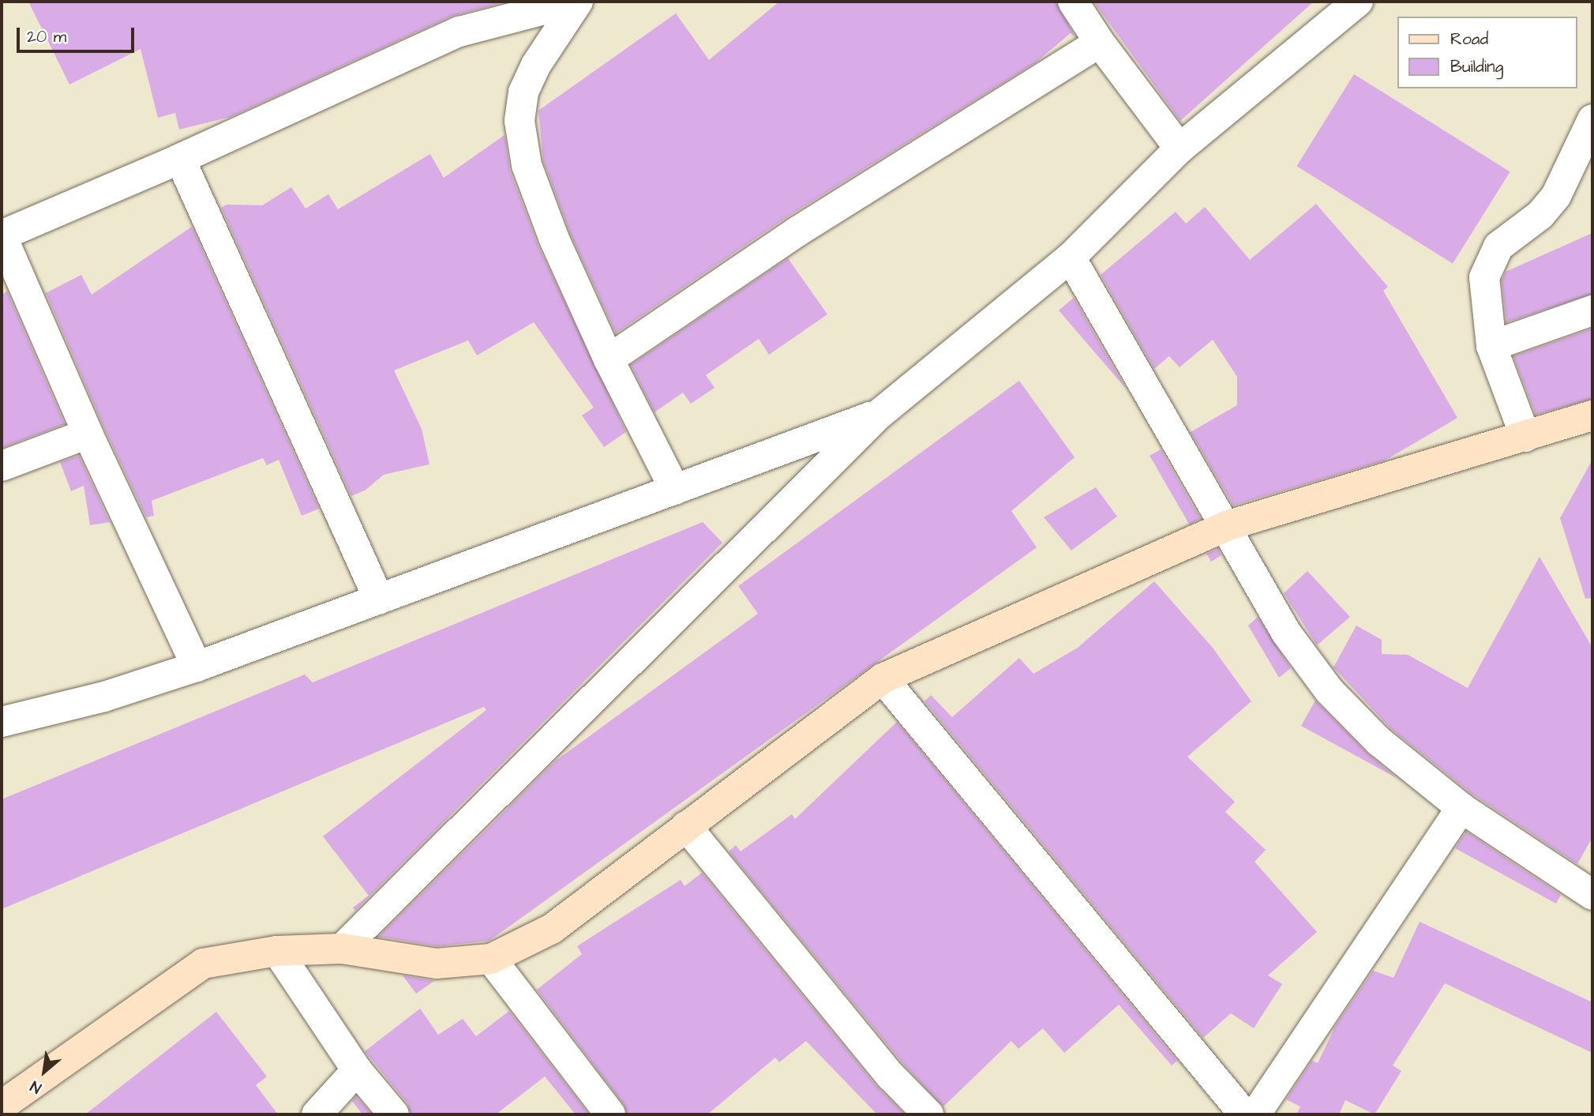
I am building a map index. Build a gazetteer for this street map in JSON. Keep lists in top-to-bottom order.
{
  "legend": ["Road", "Building"],
  "scale_bar": "20 m",
  "north": "bottom left"
}
